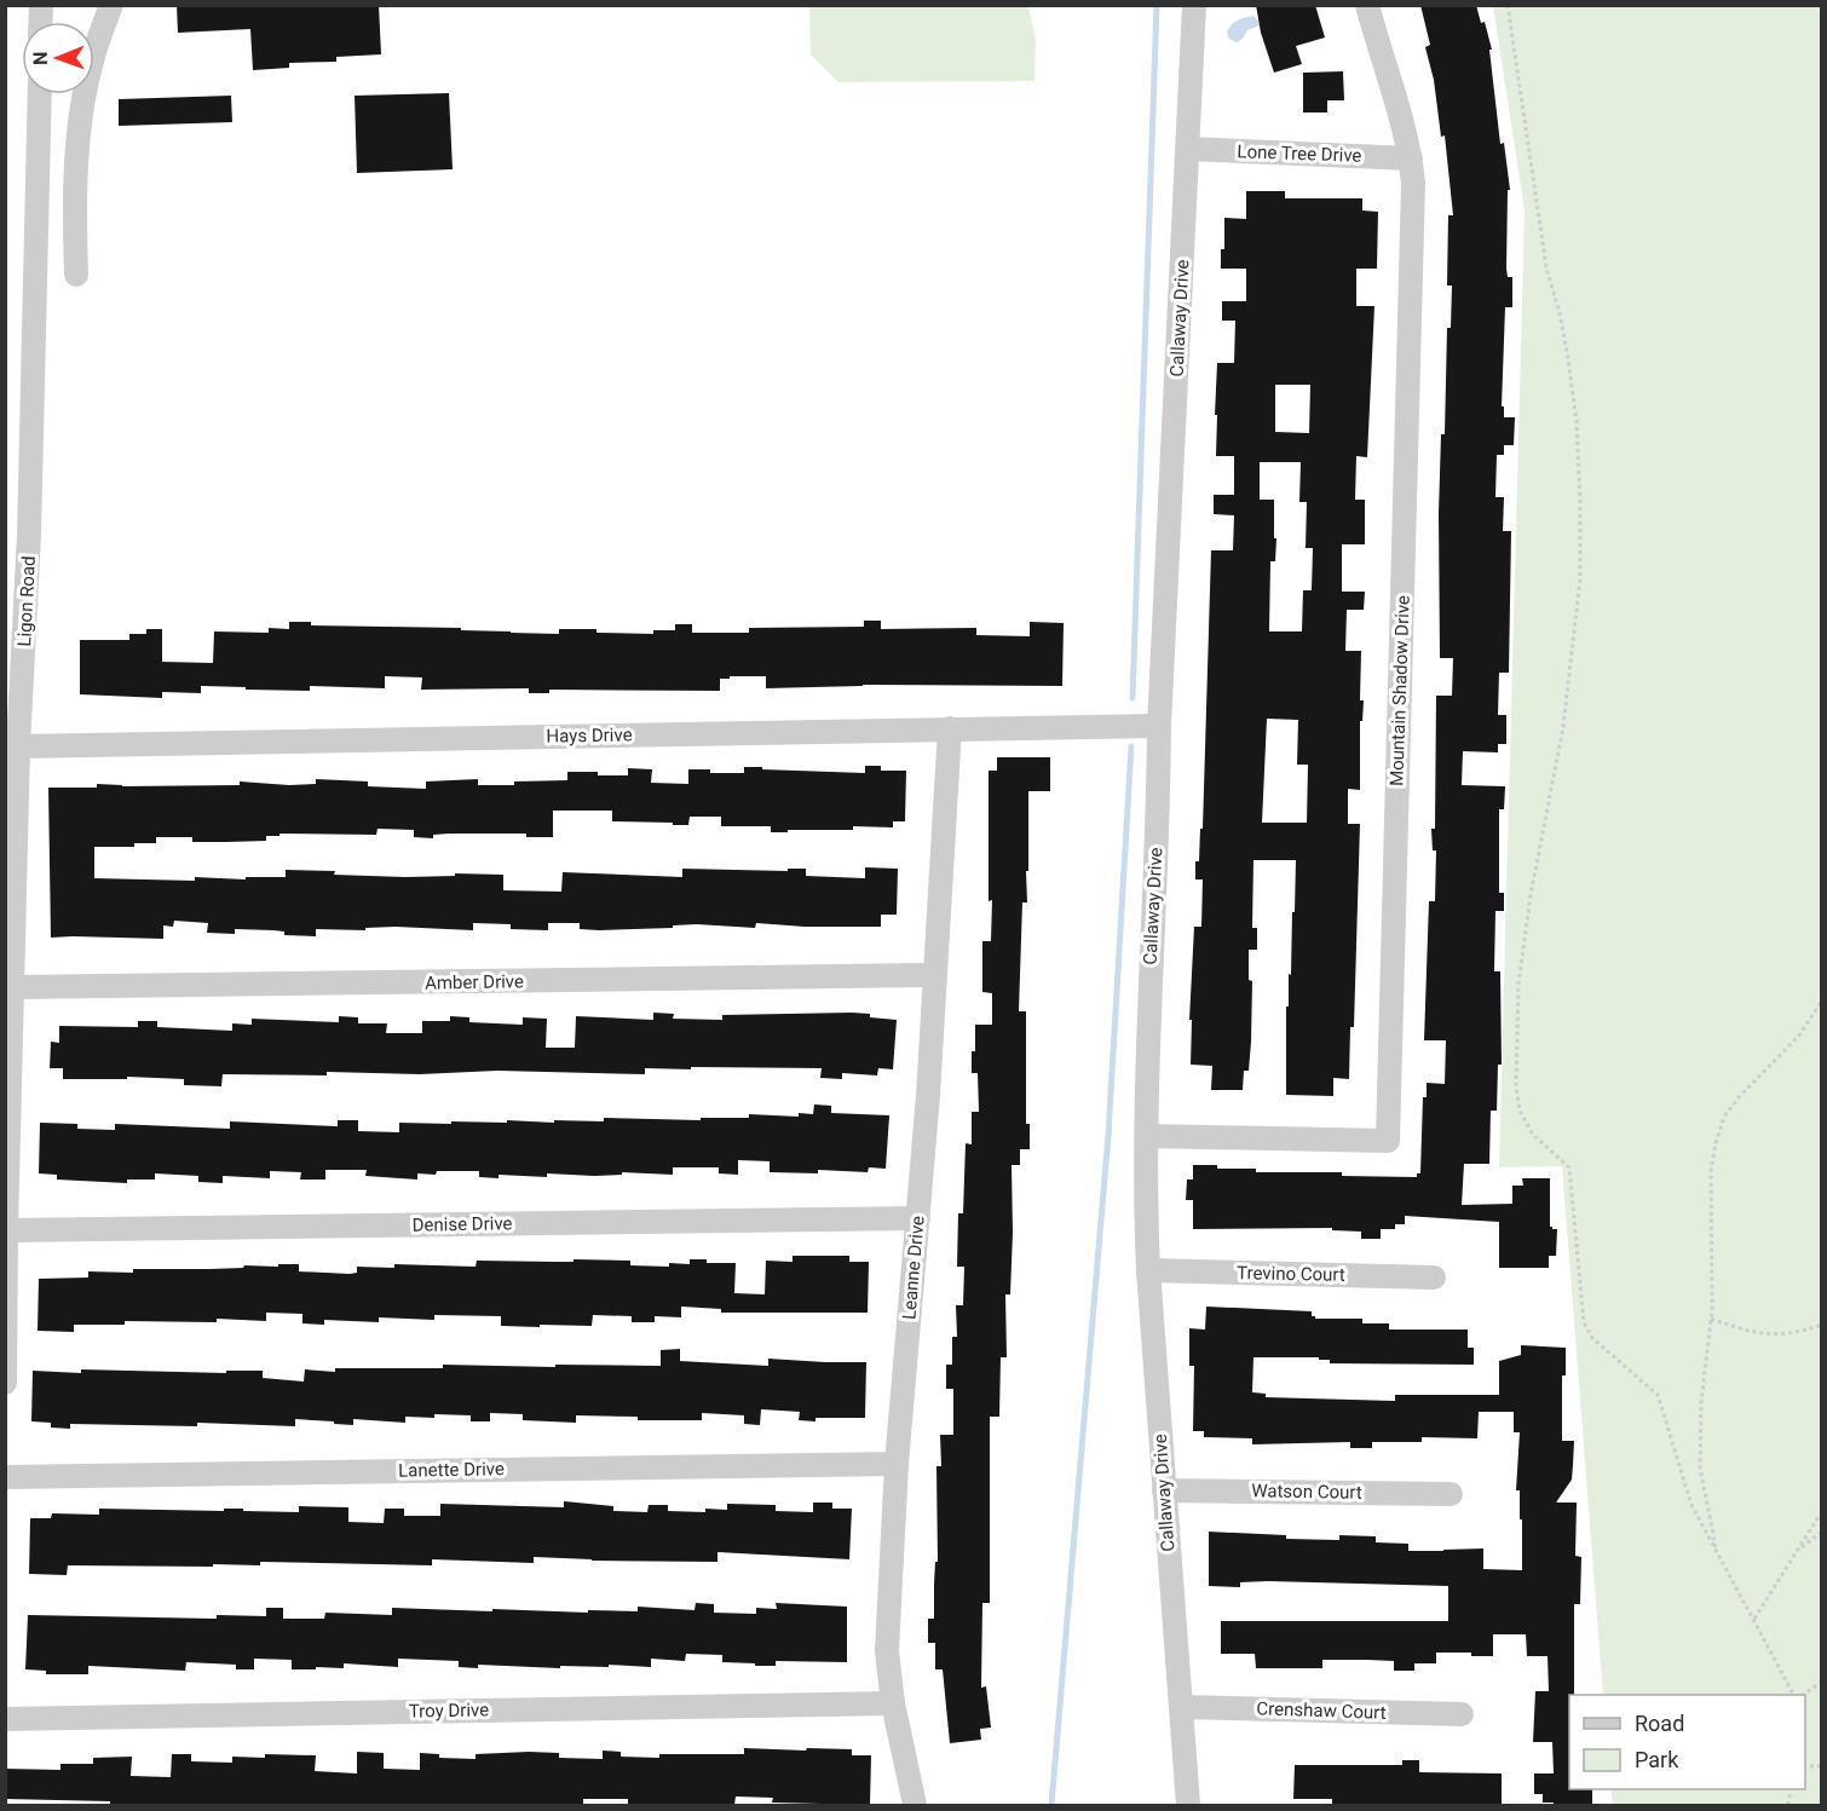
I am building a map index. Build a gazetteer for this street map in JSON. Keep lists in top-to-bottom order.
{
  "streets": {
    "street": [
      "Lone Tree Drive",
      "Callaway Drive",
      "Ligon Road",
      "Mountain Shadow Drive",
      "Hays Drive",
      "Amber Drive",
      "Denise Drive",
      "Leanne Drive",
      "Trevino Court",
      "Lanette Drive",
      "Watson Court",
      "Troy Drive",
      "Crenshaw Court"
    ]
  },
  "crossings": [
    ["Lone Tree Drive", "Callaway Drive"],
    ["Lone Tree Drive", "Mountain Shadow Drive"],
    ["Callaway Drive", "Mountain Shadow Drive"],
    ["Callaway Drive", "Hays Drive"],
    ["Callaway Drive", "Trevino Court"],
    ["Callaway Drive", "Watson Court"],
    ["Callaway Drive", "Crenshaw Court"],
    ["Ligon Road", "Hays Drive"],
    ["Ligon Road", "Amber Drive"],
    ["Ligon Road", "Denise Drive"],
    ["Hays Drive", "Leanne Drive"],
    ["Amber Drive", "Leanne Drive"],
    ["Denise Drive", "Leanne Drive"],
    ["Leanne Drive", "Lanette Drive"],
    ["Leanne Drive", "Troy Drive"]
  ],
  "legend": ["Road", "Park"],
  "north": "left"
}
